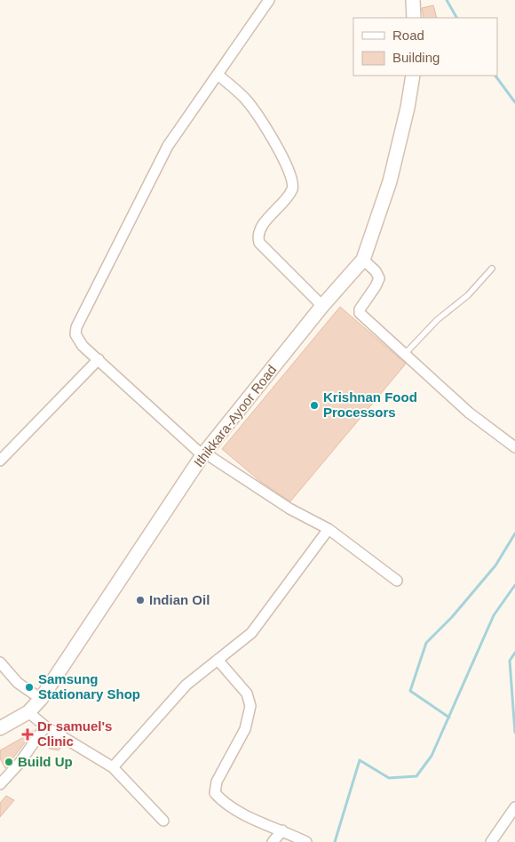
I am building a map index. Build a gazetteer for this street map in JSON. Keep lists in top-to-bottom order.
{
  "streets": {
    "main road": ["Ithikkara-Ayoor Road"]
  },
  "places": {
    "other": [
      "Krishnan Food Processors",
      "Indian Oil",
      "Samsung Stationary Shop",
      "Build Up"
    ],
    "health": ["Dr samuel's Clinic"]
  },
  "legend": ["Road", "Building"]
}
